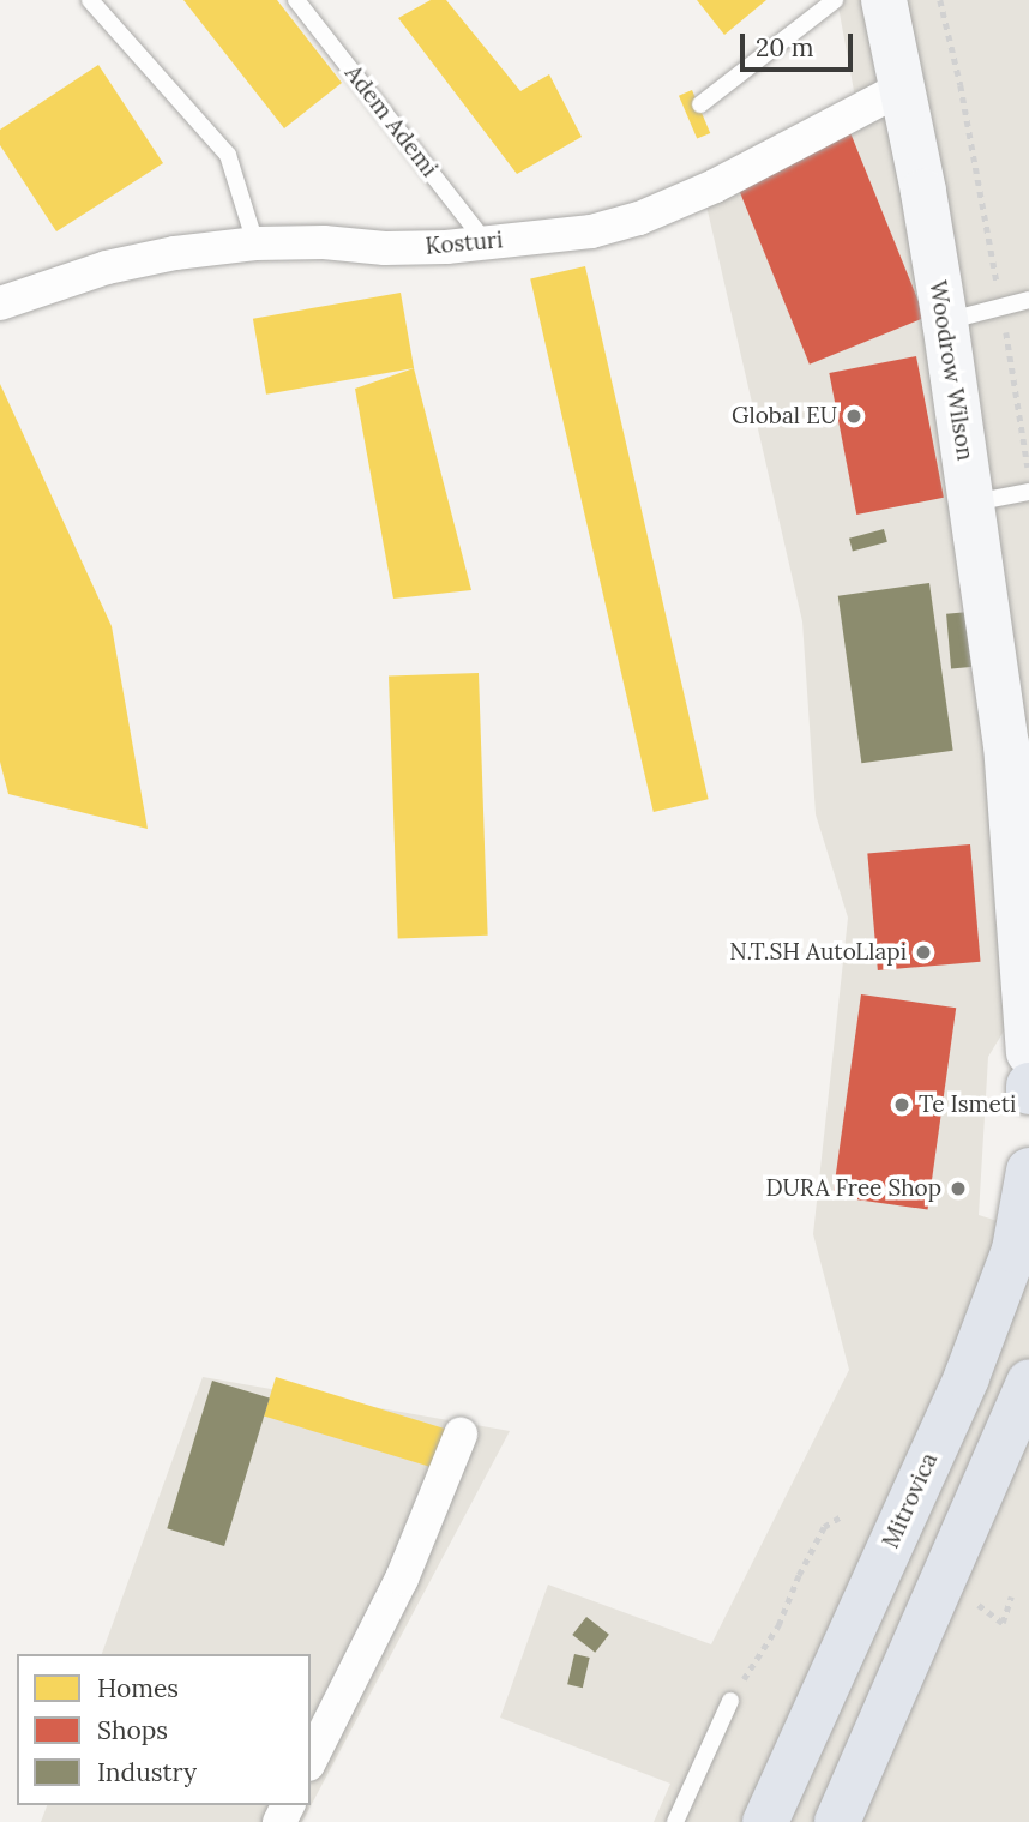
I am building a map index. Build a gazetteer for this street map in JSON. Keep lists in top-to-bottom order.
{
  "streets": {
    "highway": ["Mitrovica"],
    "main road": ["Woodrow Wilson"],
    "street": ["Kosturi"],
    "lane": ["Adem Ademi"]
  },
  "crossings": [
    ["Adem Ademi", "Kosturi"],
    ["Kosturi", "Woodrow Wilson"]
  ],
  "places": [
    "Global EU",
    "N.T.SH AutoLlapi",
    "Te Ismeti",
    "DURA Free Shop"
  ],
  "legend": ["Homes", "Shops", "Industry"],
  "scale_bar": "20 m"
}
